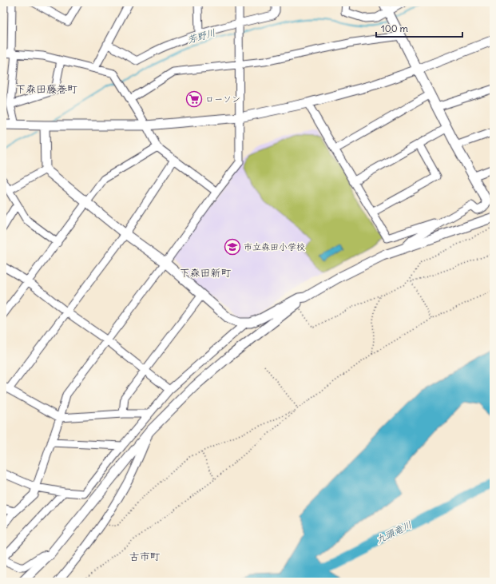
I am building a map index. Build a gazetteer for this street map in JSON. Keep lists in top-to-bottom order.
{
  "districts": ["下森田藤巻町", "下森田新町", "古市町"],
  "water": ["芳野川", "九頭竜川"],
  "places": {
    "supermarket": ["ローソン"],
    "school or university": ["市立森田小学校"]
  },
  "scale_bar": "100 m"
}
